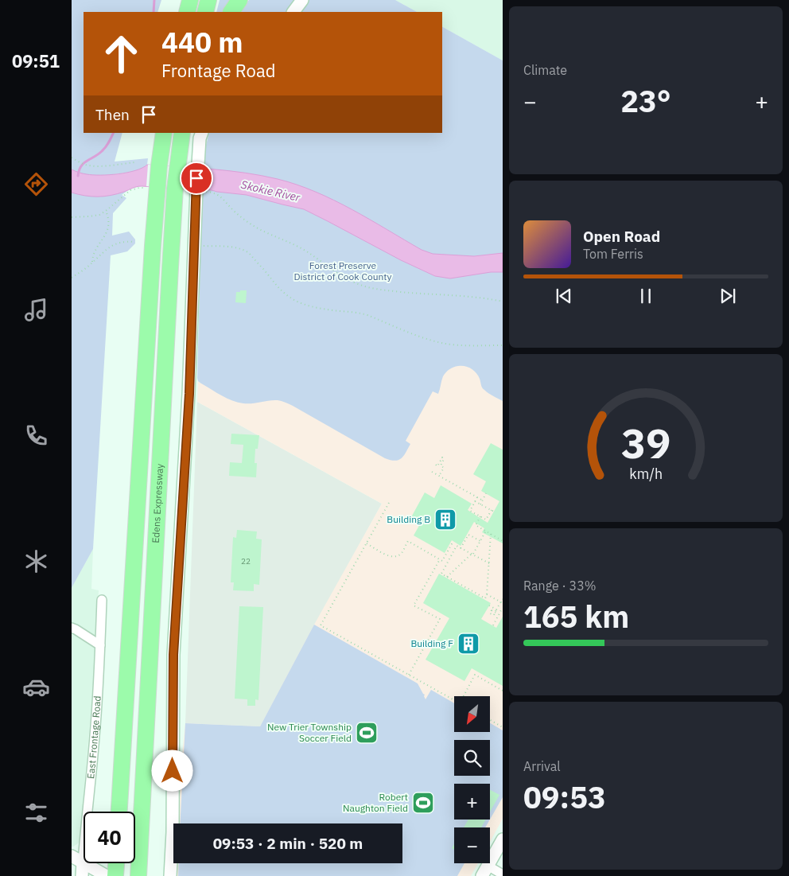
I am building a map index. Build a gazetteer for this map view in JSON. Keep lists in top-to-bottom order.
{
  "streets": {
    "highway": ["Edens Expressway"],
    "street": ["East Frontage Road"]
  },
  "water": ["Skokie River"],
  "parks": ["Forest Preserve District of Cook County"],
  "places": {
    "building": ["Building B", "Building F"],
    "sports": ["New Trier Township Soccer Field", "Robert Naughton Field"]
  },
  "house_numbers": ["22"],
  "north": "bottom left",
  "page": {
    "tabs": "09:51",
    "tile": [
      "Climate",
      ["Range · 33%", "165 km"],
      ["Arrival", "09:53"]
    ],
    "turn": ["440 m", "Frontage Road"],
    "heat": ["−", "23°", "+"],
    "then": "Then",
    "song": ["Open Road", "Tom Ferris"],
    "map_buttons": ["+", "−"],
    "limit": "40",
    "trip": "09:53 · 2 min · 520 m",
    "gauge": ["39", "km/h"]
  }
}
